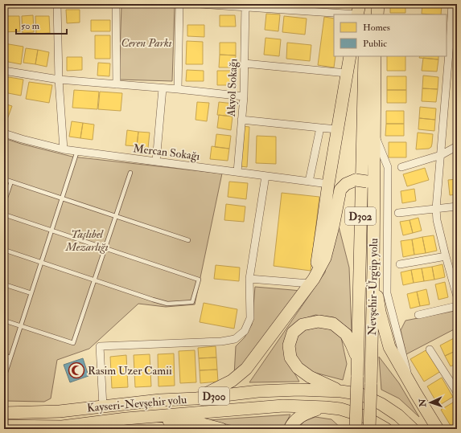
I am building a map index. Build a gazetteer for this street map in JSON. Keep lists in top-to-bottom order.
{
  "streets": {
    "highway": [
      "D302",
      "Nevşehir-Ürgüp yolu",
      "D300",
      "Kayseri-Nevşehir yolu"
    ],
    "street": ["Akyol Sokağı", "Mercan Sokağı"]
  },
  "crossings": [
    ["Akyol Sokağı", "Mercan Sokağı"]
  ],
  "parks": ["Ceren Parkı", "Taşlıbel Mezarlığı"],
  "places": {
    "mosque": ["Rasim Uzer Camii"]
  },
  "legend": ["Homes", "Public"],
  "scale_bar": "50 m",
  "north": "left"
}
